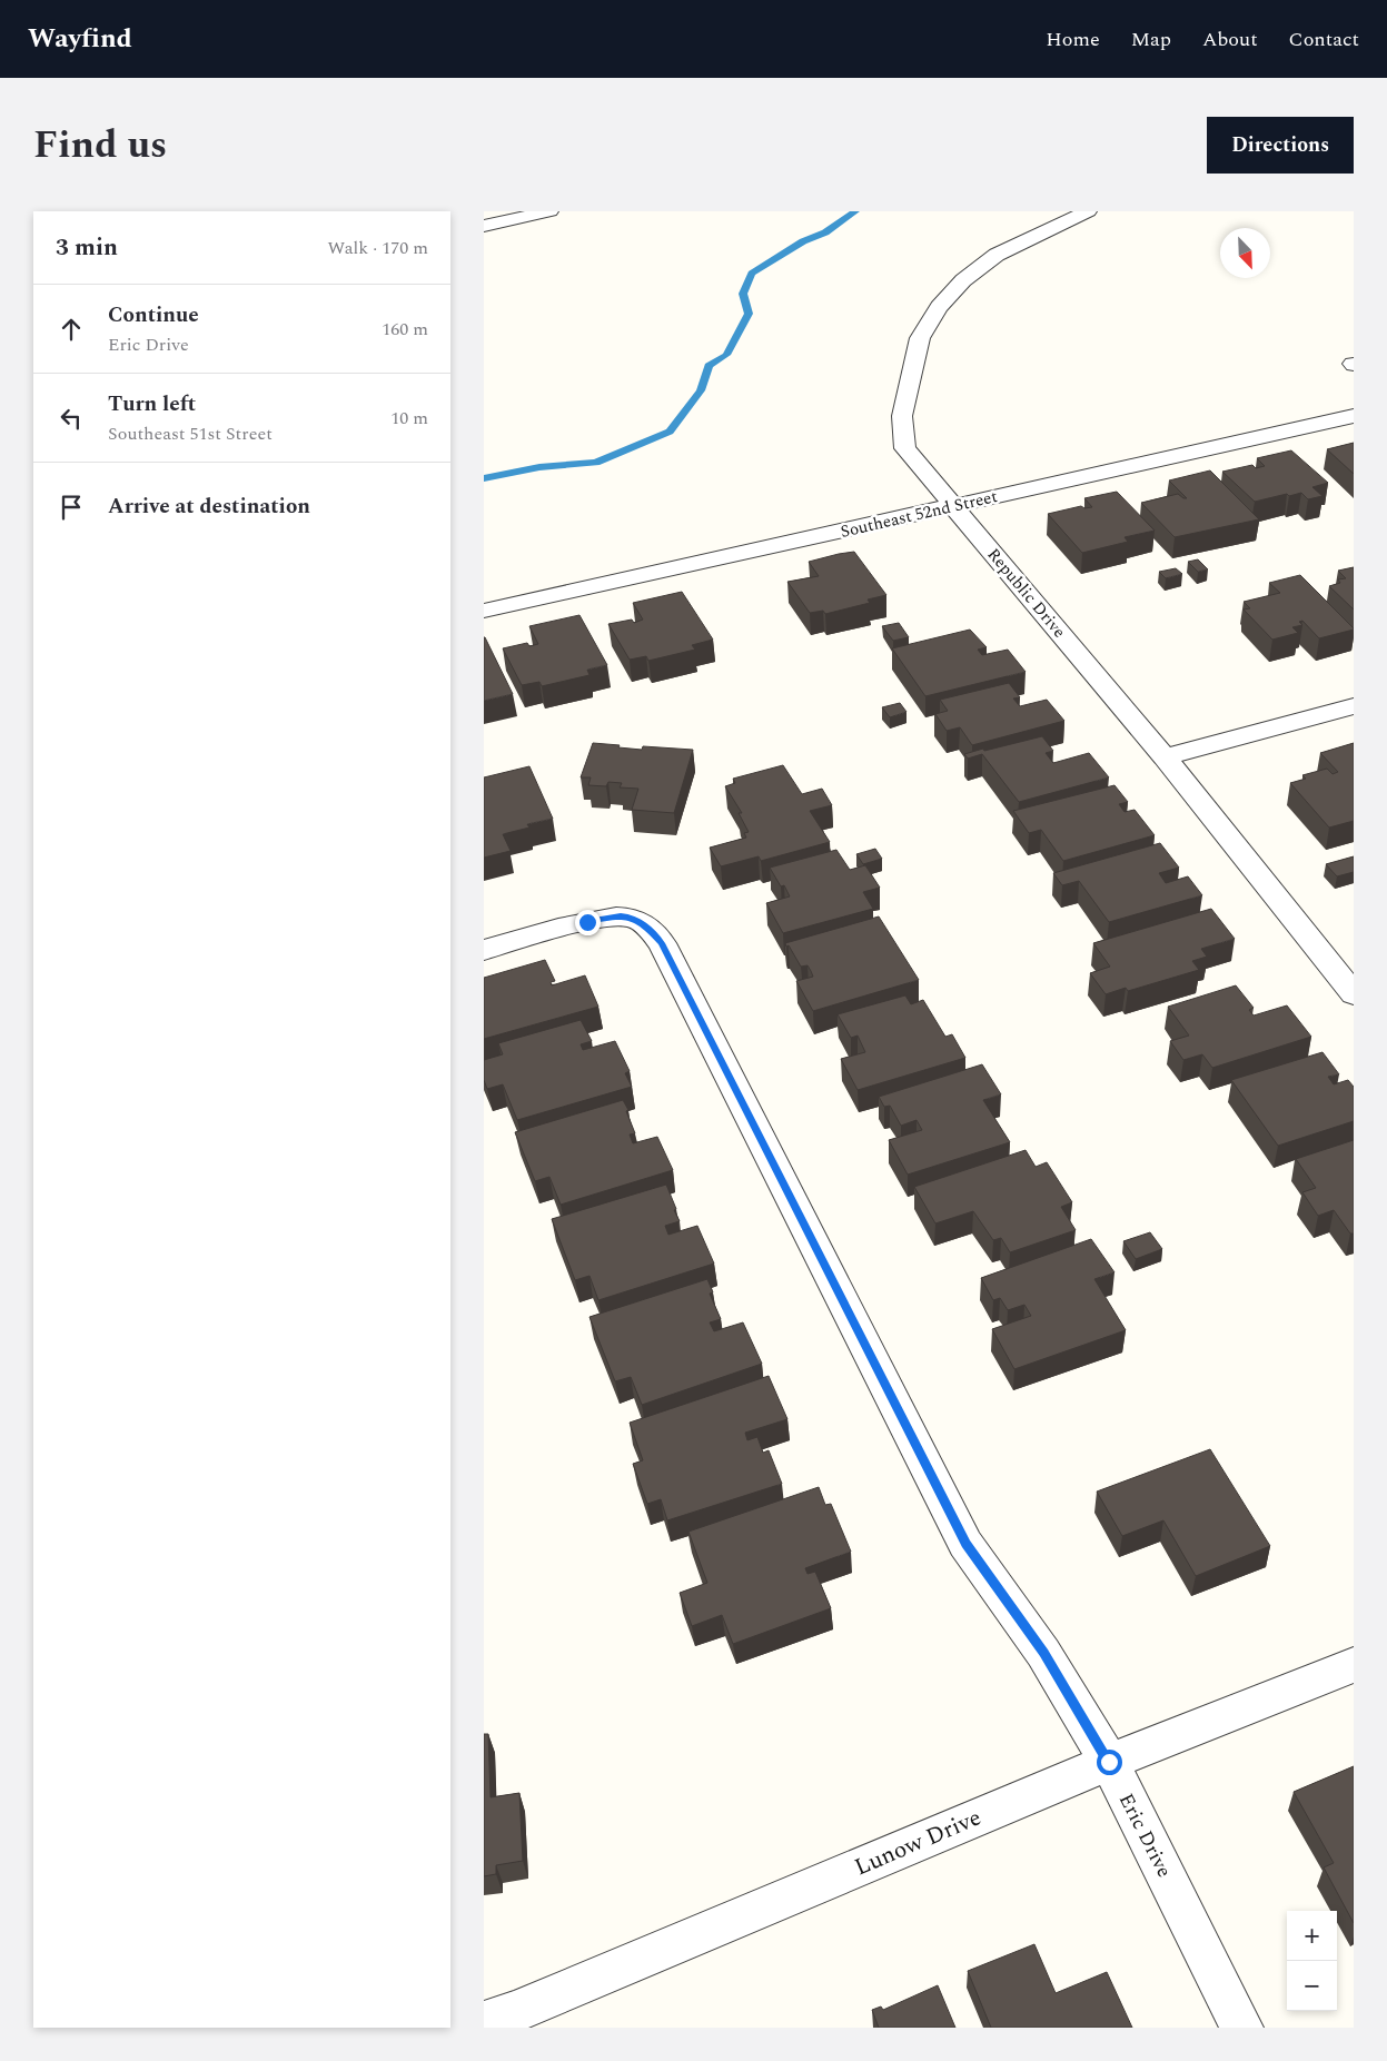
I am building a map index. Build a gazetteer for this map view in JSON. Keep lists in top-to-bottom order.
{
  "streets": {
    "street": [
      "Southeast 52nd Street",
      "Republic Drive",
      "Eric Drive",
      "Lunow Drive"
    ]
  },
  "crossings": [
    ["Southeast 52nd Street", "Republic Drive"],
    ["Eric Drive", "Lunow Drive"]
  ],
  "north": "bottom right",
  "page": {
    "header": "Wayfind",
    "nav": [
      "Home",
      "Map",
      "About",
      "Contact"
    ],
    "title": "Find us",
    "buttons": "Directions",
    "heading": ["3 min", "Walk · 170 m"],
    "list": [
      ["Continue", "Eric Drive", "160 m"],
      ["Turn left", "Southeast 51st Street", "10 m"],
      "Arrive at destination"
    ],
    "map_buttons": ["+", "−"]
  }
}
